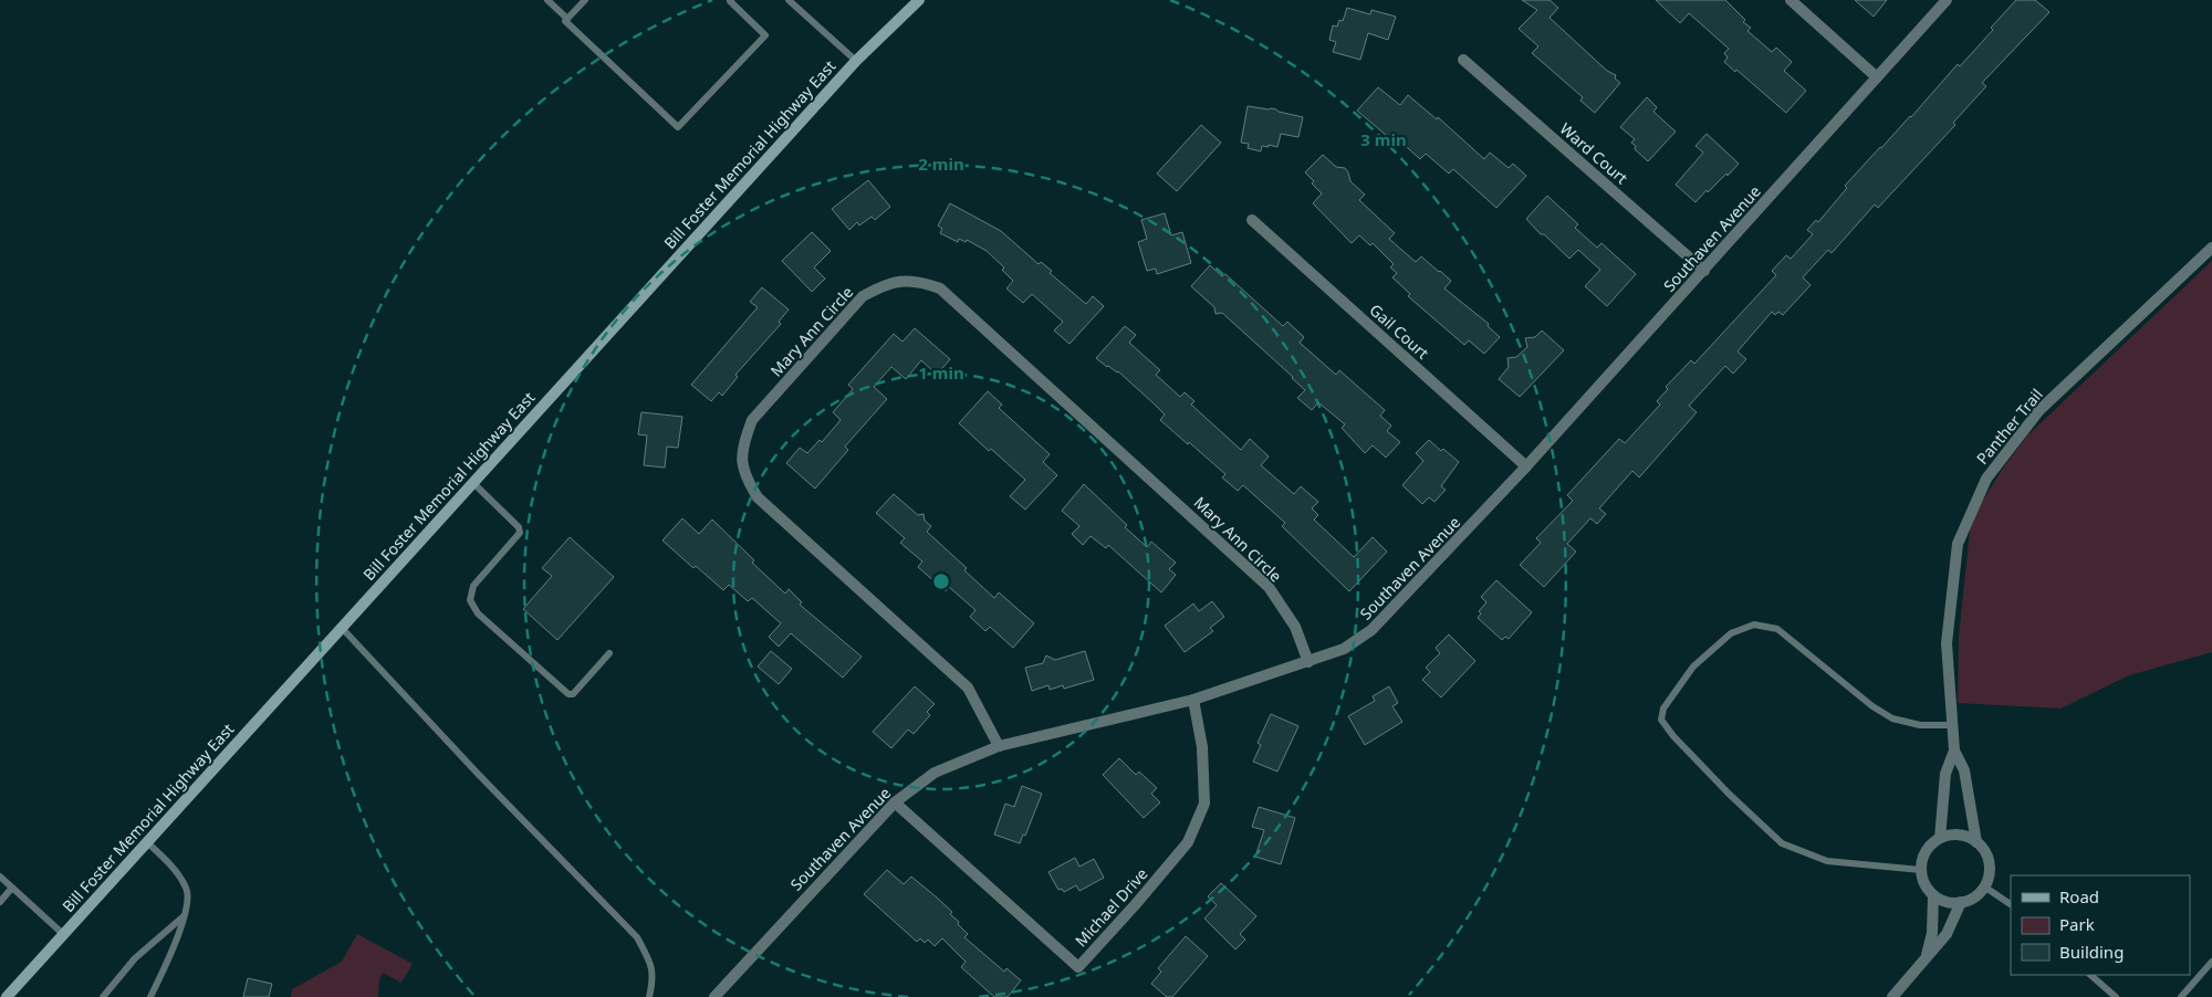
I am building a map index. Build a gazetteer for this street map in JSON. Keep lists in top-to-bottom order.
{
  "streets": {
    "main road": ["Bill Foster Memorial Highway East"],
    "street": [
      "Ward Court",
      "Southaven Avenue",
      "Mary Ann Circle",
      "Gail Court",
      "Panther Trail",
      "Michael Drive"
    ]
  },
  "crossings": [
    ["Ward Court", "Southaven Avenue"],
    ["Southaven Avenue", "Mary Ann Circle"],
    ["Southaven Avenue", "Gail Court"],
    ["Southaven Avenue", "Michael Drive"]
  ],
  "legend": ["Road", "Park", "Building"],
  "rings": ["3 min", "2 min", "1 min"]
}
